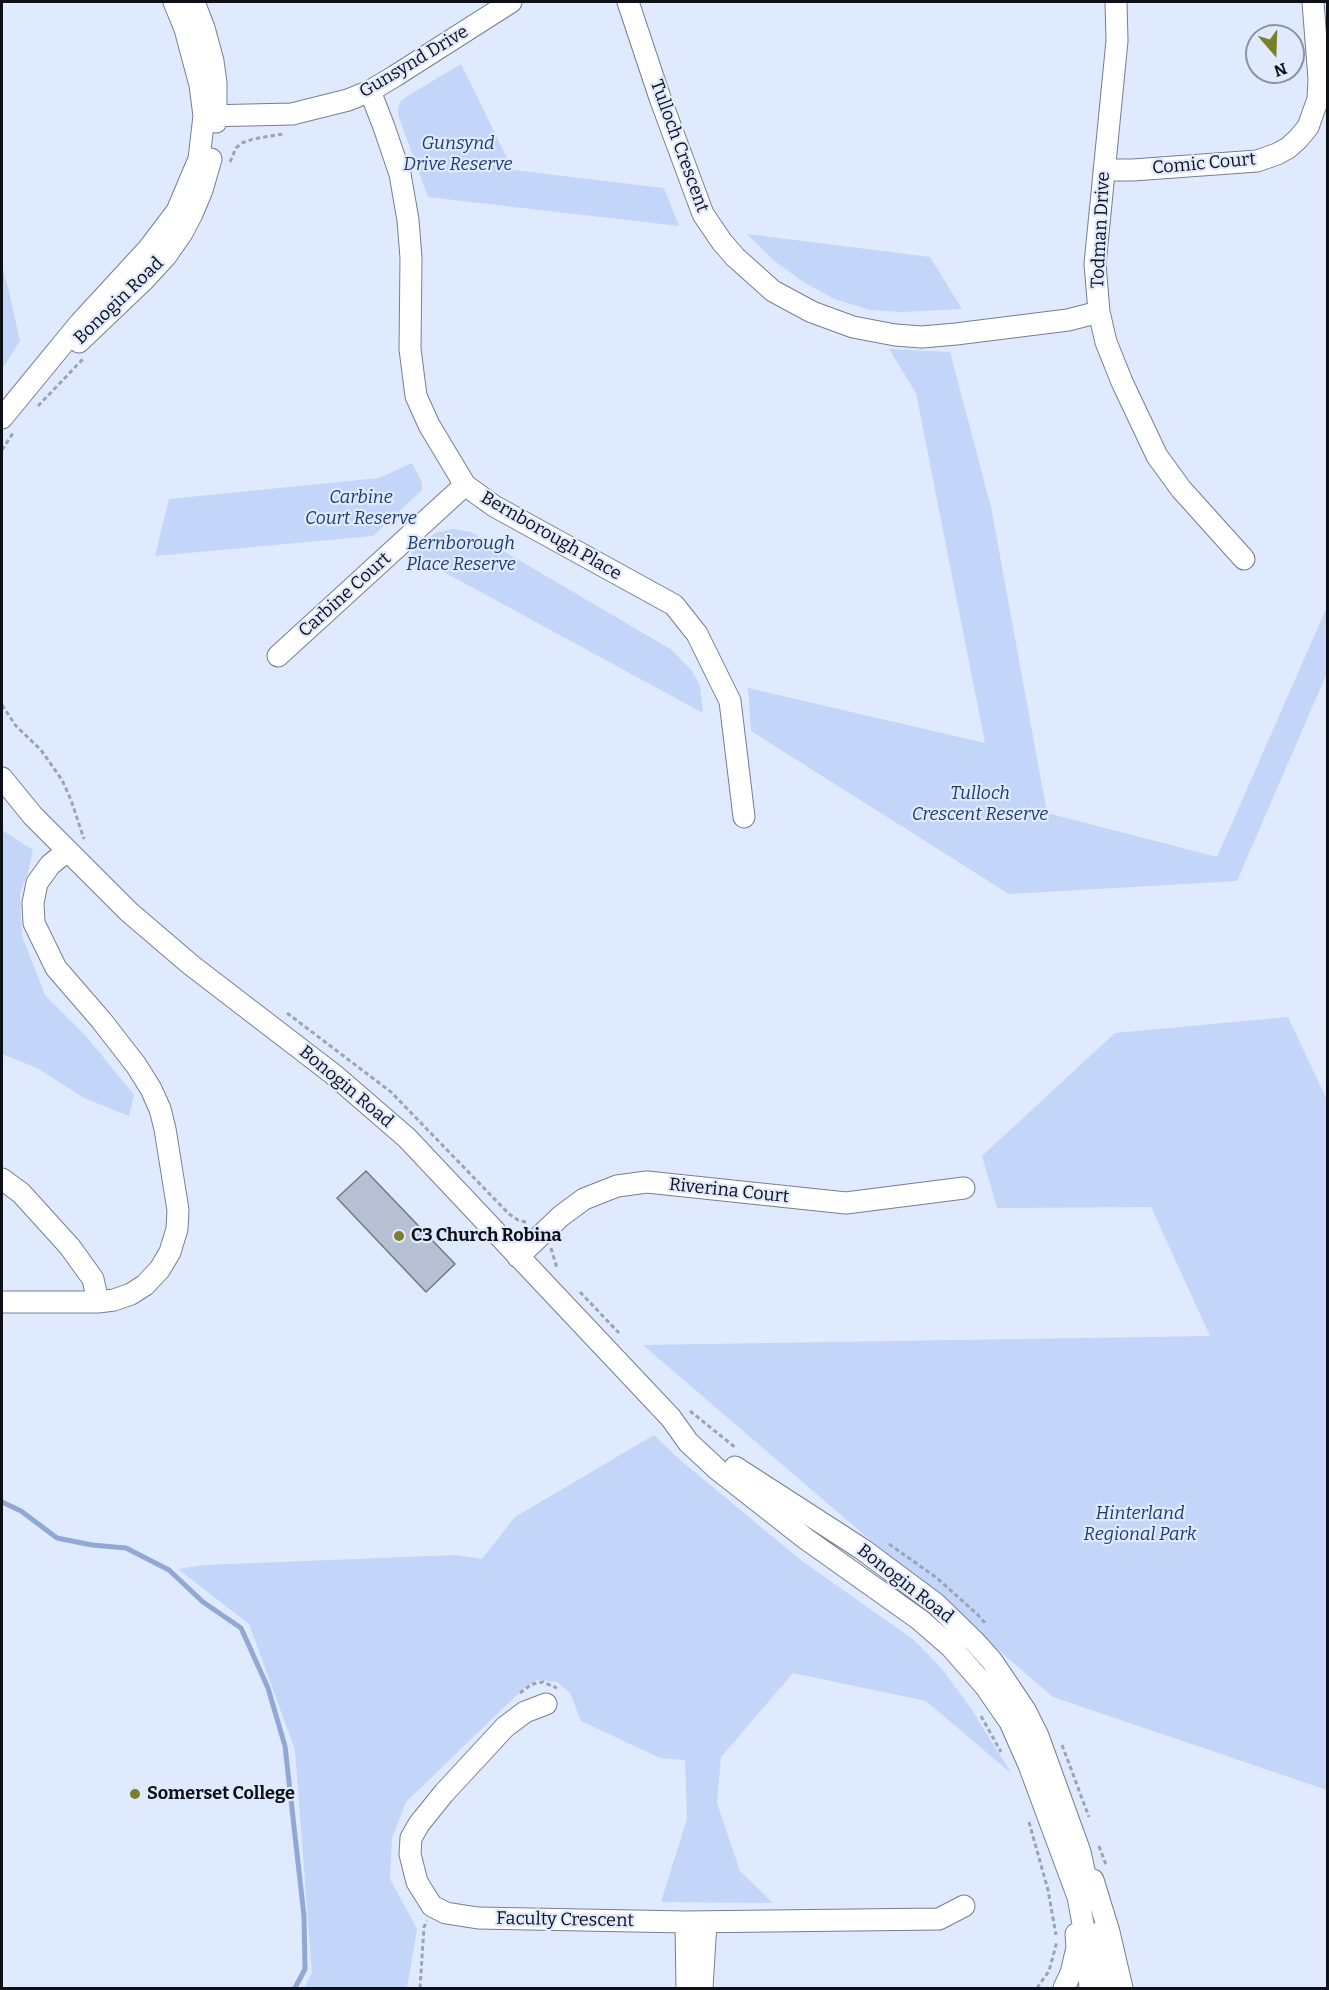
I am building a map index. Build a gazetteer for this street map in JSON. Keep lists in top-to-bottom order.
{
  "streets": {
    "street": [
      "Gunsynd Drive",
      "Tulloch Crescent",
      "Comic Court",
      "Todman Drive",
      "Bonogin Road",
      "Bernborough Place",
      "Carbine Court",
      "Riverina Court",
      "Faculty Crescent"
    ]
  },
  "crossings": [
    ["Gunsynd Drive", "Bonogin Road"],
    ["Gunsynd Drive", "Bernborough Place"],
    ["Tulloch Crescent", "Todman Drive"],
    ["Comic Court", "Todman Drive"],
    ["Bonogin Road", "Riverina Court"],
    ["Bernborough Place", "Carbine Court"]
  ],
  "parks": [
    "Gunsynd Drive Reserve",
    "Carbine Court Reserve",
    "Bernborough Place Reserve",
    "Tulloch Crescent Reserve",
    "Hinterland Regional Park"
  ],
  "places": ["C3 Church Robina", "Somerset College"],
  "north": "bottom"
}
